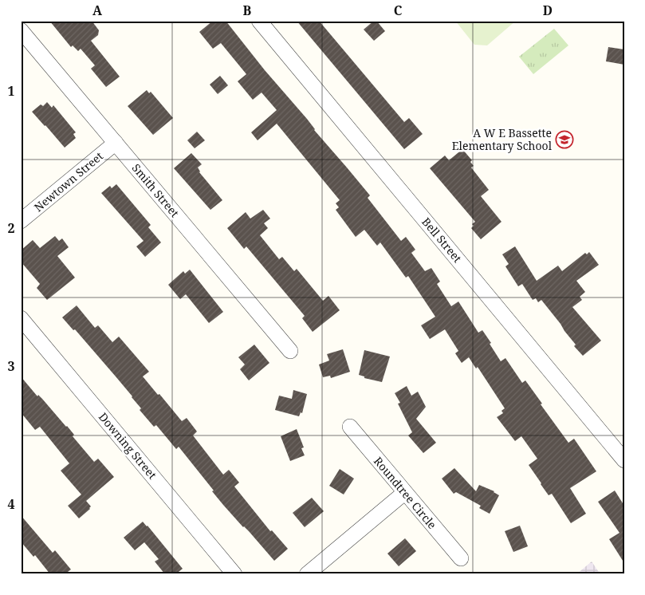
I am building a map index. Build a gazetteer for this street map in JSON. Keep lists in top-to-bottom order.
{
  "streets": {
    "street": [
      "Newtown Street",
      "Smith Street",
      "Bell Street",
      "Downing Street",
      "Roundtree Circle"
    ]
  },
  "crossings": [
    ["Newtown Street", "Smith Street"]
  ],
  "places": {
    "school or university": ["A W E Bassette Elementary School"]
  },
  "grid": {
    "columns": [
      "A",
      "B",
      "C",
      "D"
    ],
    "rows": [
      "1",
      "2",
      "3",
      "4"
    ]
  }
}
